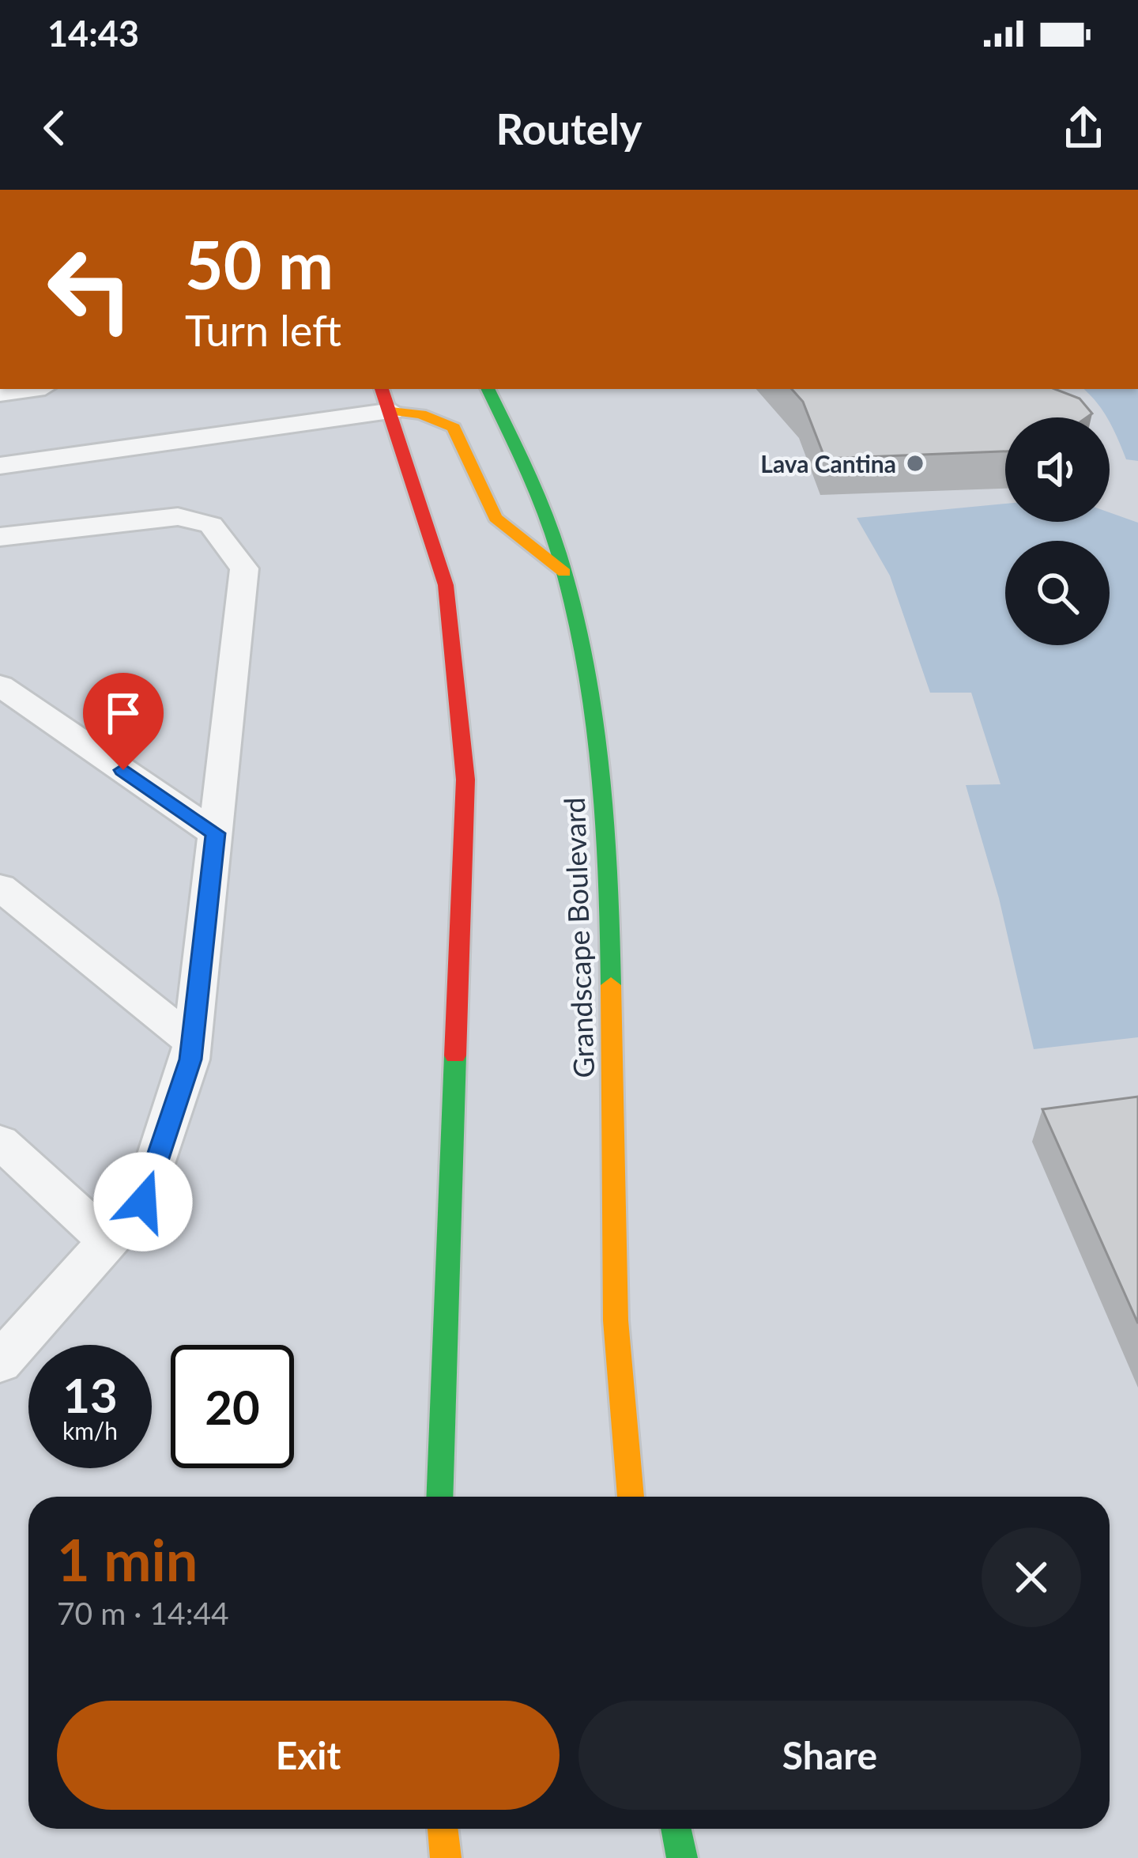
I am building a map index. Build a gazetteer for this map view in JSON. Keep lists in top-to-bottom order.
{
  "streets": {
    "street": ["Grandscape Boulevard"]
  },
  "places": ["Lava Cantina"],
  "page": {
    "status": "14:43",
    "header": "Routely",
    "turn": ["50 m", "Turn left"],
    "speed": "13 km/h",
    "limit": "20",
    "heading": ["1 min", "70 m · 14:44"],
    "buttons": ["Exit", "Share"]
  }
}
